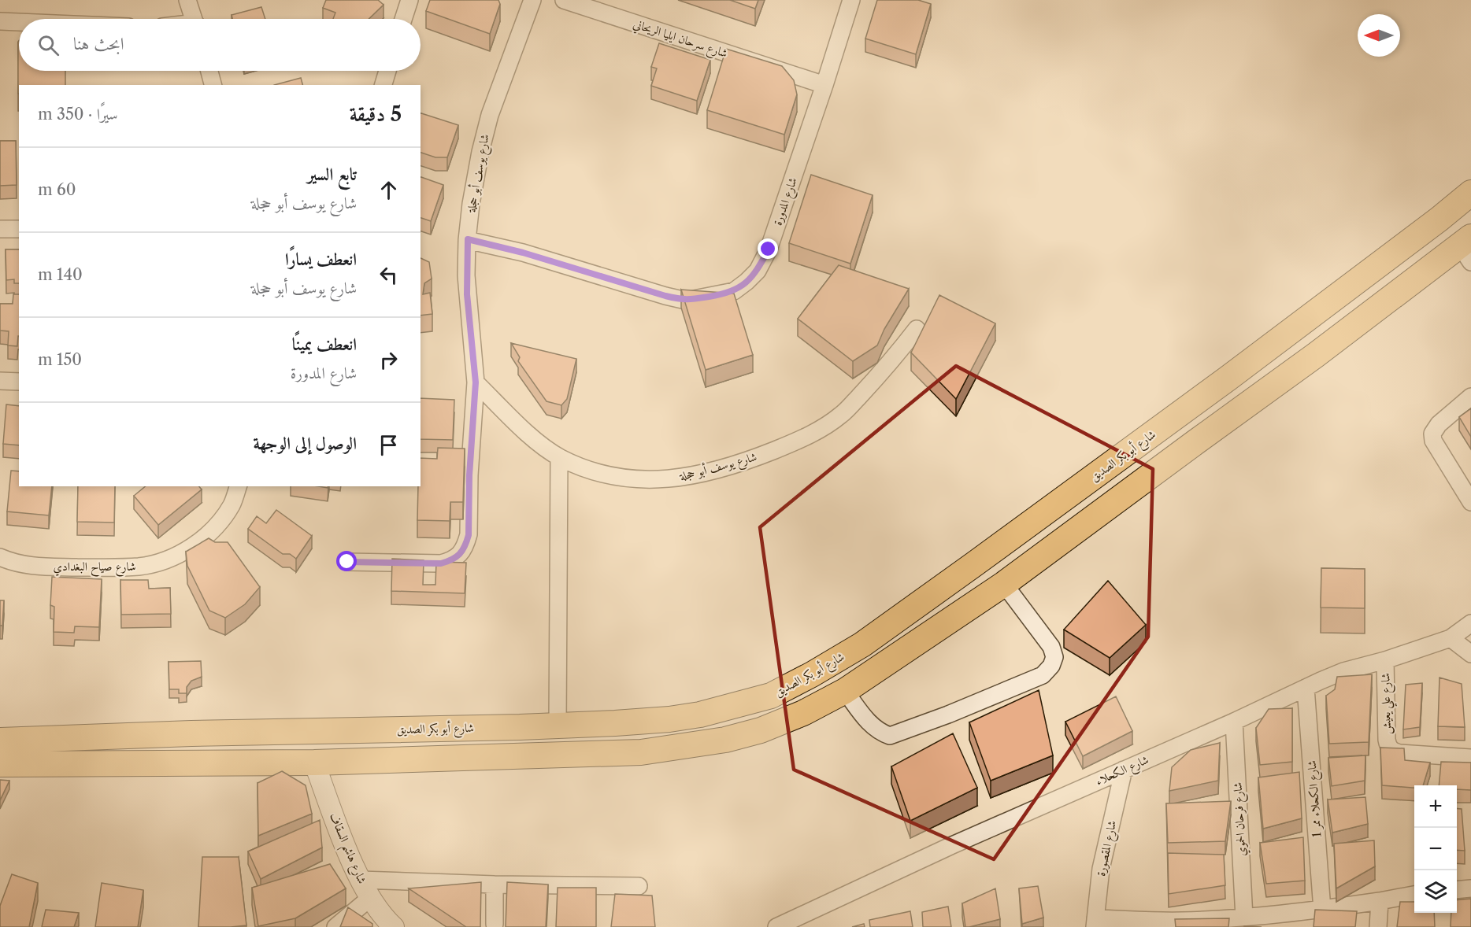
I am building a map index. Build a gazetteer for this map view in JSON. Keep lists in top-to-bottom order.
{
  "streets": {
    "main road": ["شارع أبو بكر الصديق"],
    "street": [
      "شارع سرحان ايليا الريحاني",
      "شارع يوسف أبو حجلة",
      "شارع المدورة",
      "شارع صياح البغدادي",
      "شارع علي يعيش",
      "شارع الكحلاء",
      "شارع الكحلاء ممر 1",
      "شارع فرحان الحموي",
      "شارع هاشم السقاف",
      "شارع المقصورة"
    ]
  },
  "crossings": [
    ["شارع سرحان ايليا الريحاني", "شارع المدورة"],
    ["شارع يوسف أبو حجلة", "شارع المدورة"],
    ["شارع علي يعيش", "شارع الكحلاء"],
    ["شارع الكحلاء", "شارع الكحلاء ممر 1"],
    ["شارع الكحلاء", "شارع فرحان الحموي"],
    ["شارع الكحلاء", "شارع المقصورة"]
  ],
  "north": "left",
  "page": {
    "search": "ابحث هنا",
    "heading": ["5 دقيقة", "سيرًا · 350 m"],
    "list": [
      ["تابع السير", "شارع يوسف أبو حجلة", "60 m"],
      ["انعطف يسارًا", "شارع يوسف أبو حجلة", "140 m"],
      ["انعطف يمينًا", "شارع المدورة", "150 m"],
      "الوصول إلى الوجهة"
    ],
    "map_buttons": ["+", "−"]
  }
}
